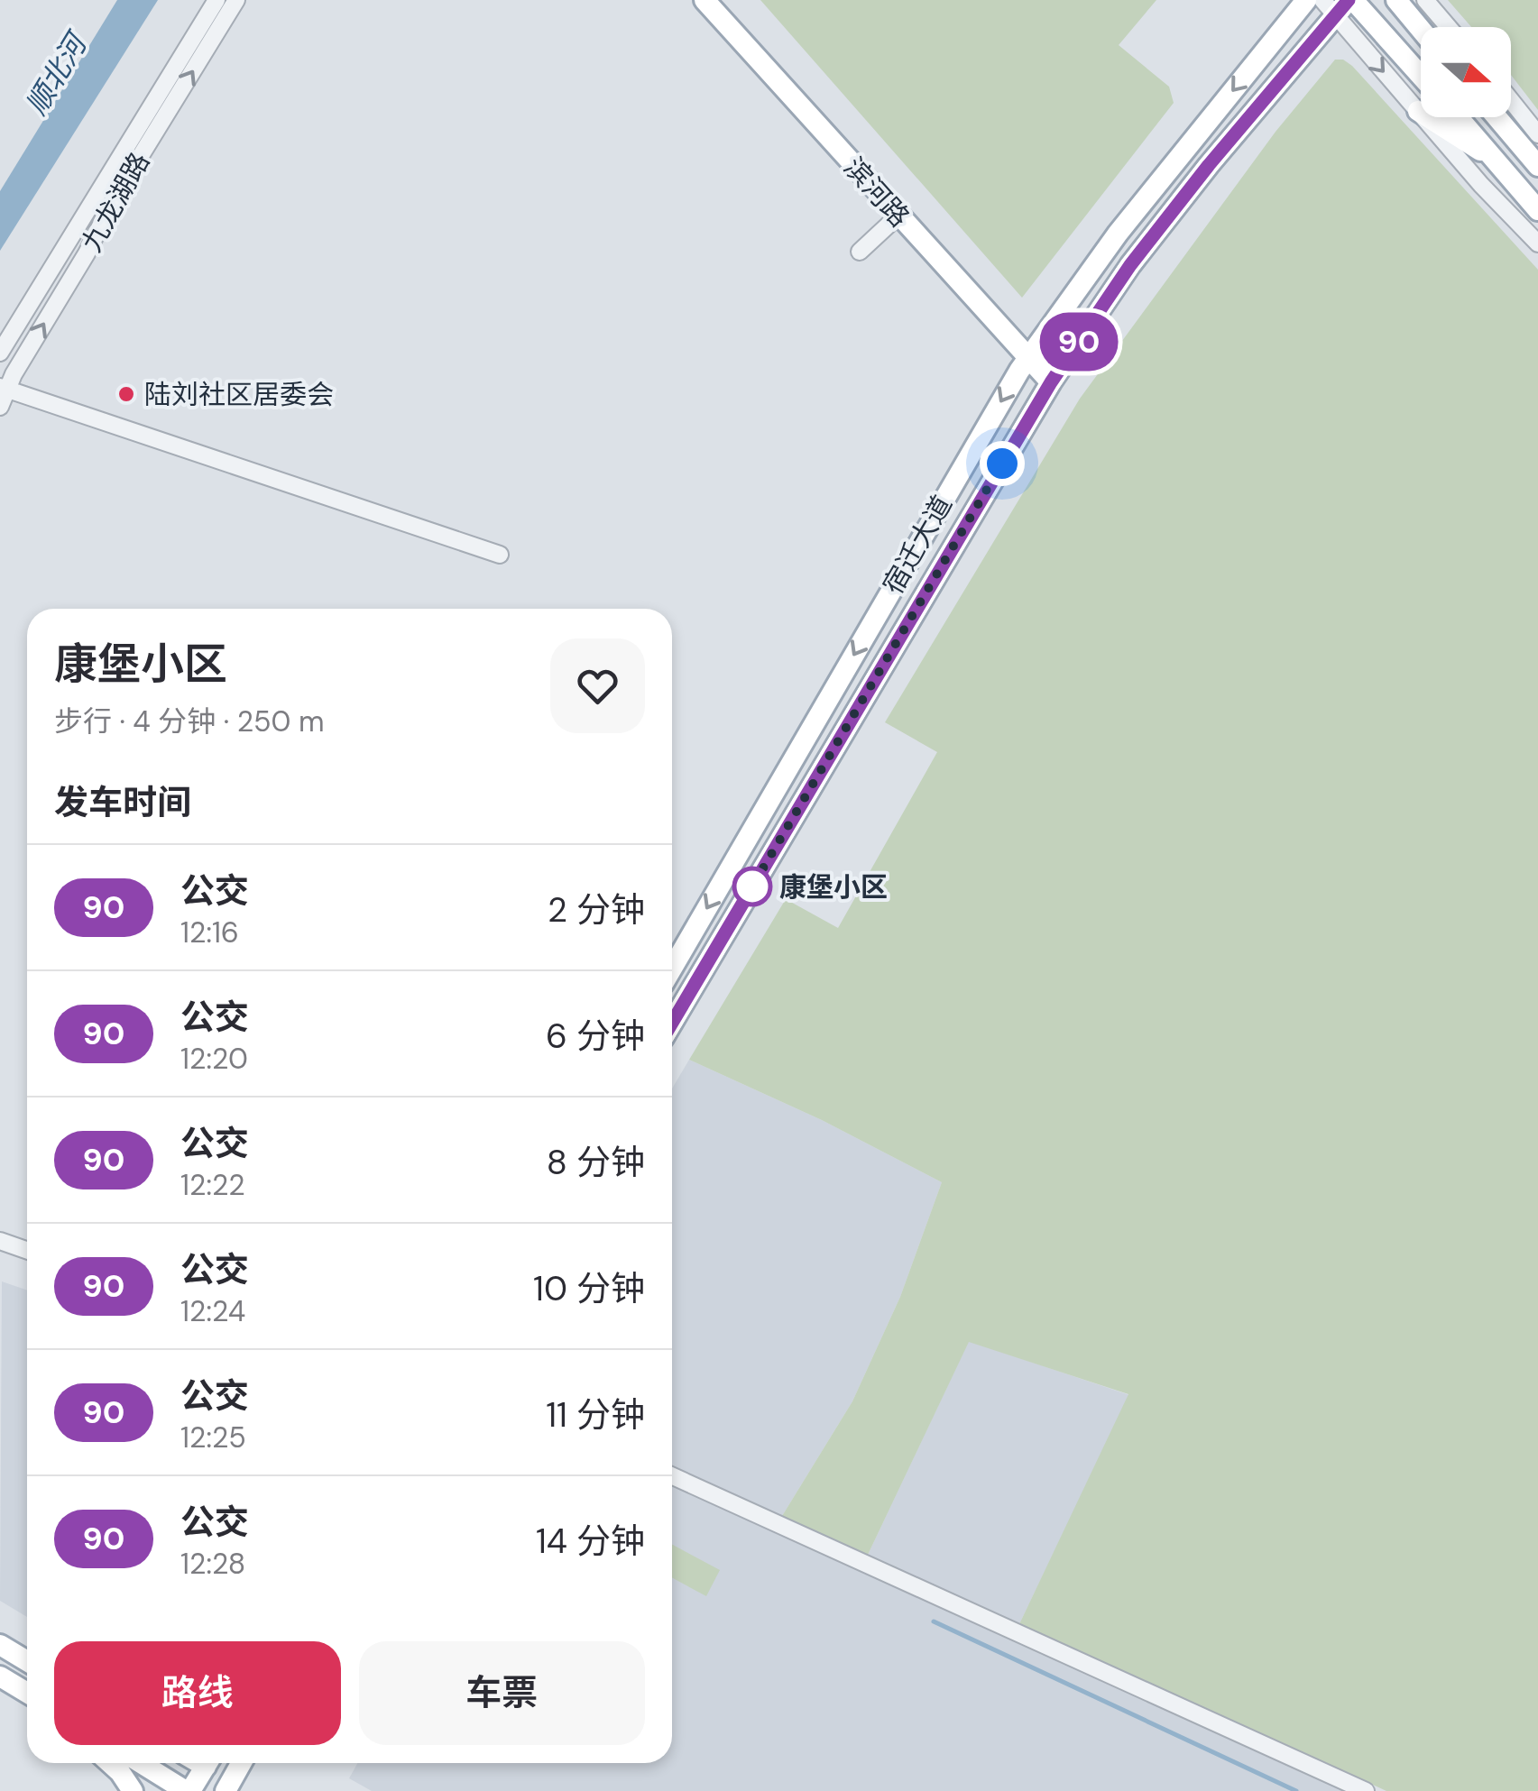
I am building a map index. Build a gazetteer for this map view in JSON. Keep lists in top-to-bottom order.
{
  "streets": {
    "main road": ["滨河路", "宿迁大道"],
    "street": ["九龙湖路"]
  },
  "crossings": [
    ["滨河路", "宿迁大道"]
  ],
  "water": ["顺北河"],
  "places": ["陆刘社区居委会", "康堡小区"],
  "lines": ["bus line 90"],
  "north": "right",
  "page": {
    "on_map": "90",
    "heading": [
      ["康堡小区", "步行 · 4 分钟 · 250 m"],
      "发车时间"
    ],
    "list": [
      {
        "mark": "90",
        "name": "公交",
        "note": "12:16",
        "value": "2 分钟"
      },
      {
        "mark": "90",
        "name": "公交",
        "note": "12:20",
        "value": "6 分钟"
      },
      {
        "mark": "90",
        "name": "公交",
        "note": "12:22",
        "value": "8 分钟"
      },
      {
        "mark": "90",
        "name": "公交",
        "note": "12:24",
        "value": "10 分钟"
      },
      {
        "mark": "90",
        "name": "公交",
        "note": "12:25",
        "value": "11 分钟"
      },
      {
        "mark": "90",
        "name": "公交",
        "note": "12:28",
        "value": "14 分钟"
      }
    ],
    "buttons": ["路线", "车票"]
  }
}
